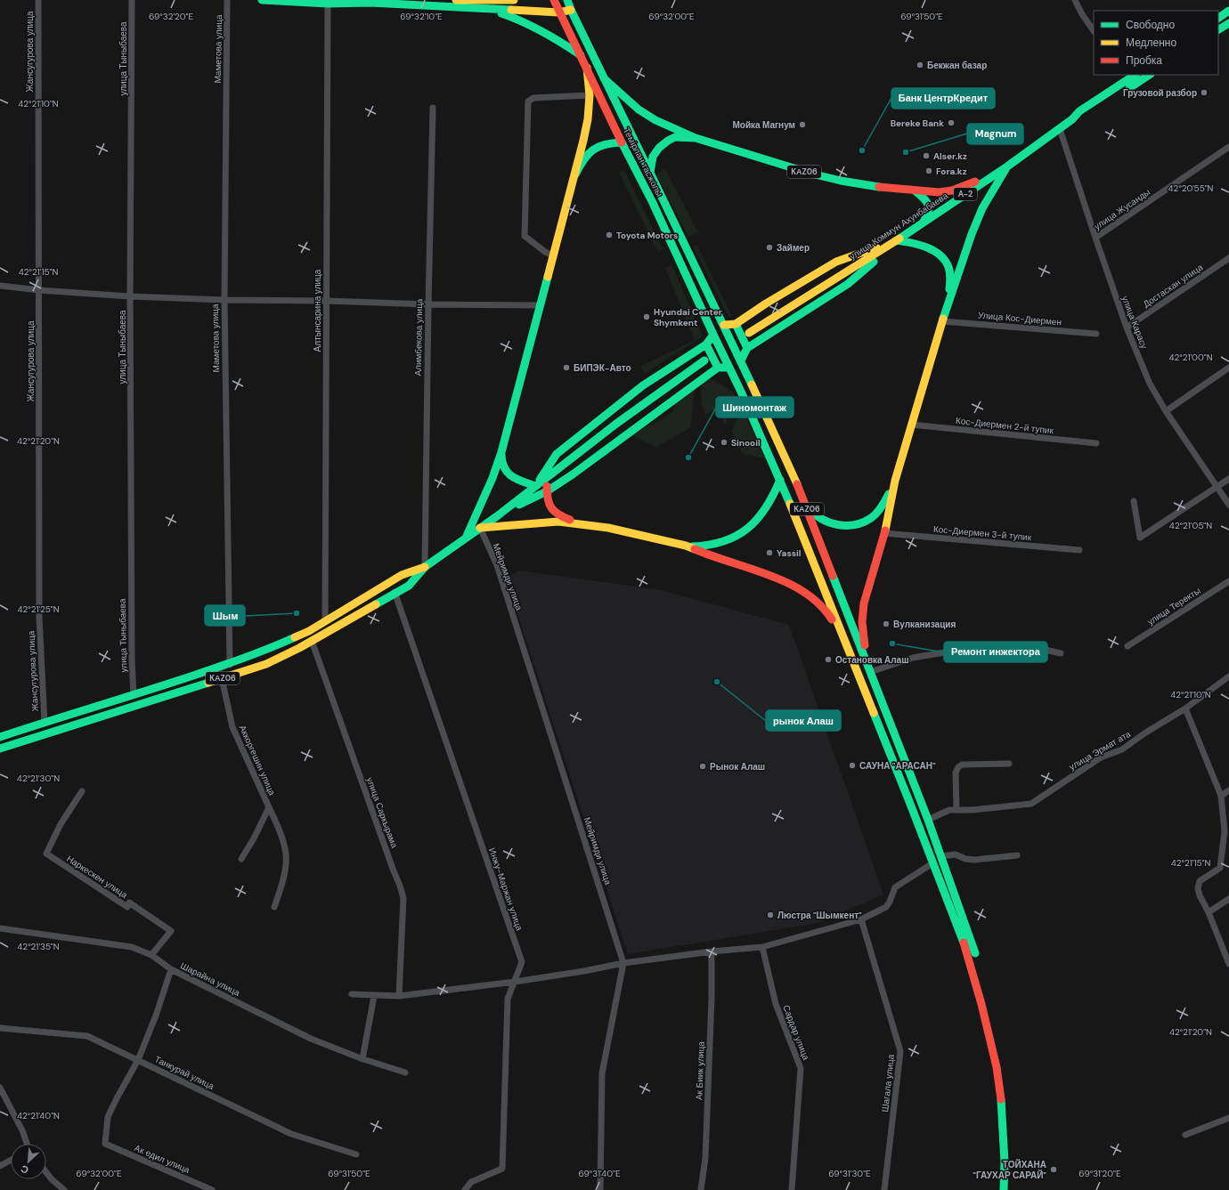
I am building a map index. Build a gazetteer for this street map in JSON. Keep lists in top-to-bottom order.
{
  "streets": {
    "main road": [
      "Темірлан тасжолы",
      "KАZ06",
      "A-2",
      "улица Коммун Ахунбабаева"
    ],
    "street": [
      "Маметова улица",
      "Жансугурова улица",
      "улица Тыныбаева",
      "улица Жусанды",
      "Достаскан улица",
      "Алтынсарина улица",
      "Улица Кос-Диермен",
      "улица Карасу",
      "Алимбекова улица",
      "Кос-Диермен 2-й тупик",
      "Кос-Диермен 3-й тупик",
      "Мейримди улица",
      "улица Теректы",
      "улица Эрмат ата",
      "Аккоргешин улица",
      "улица Саркырама",
      "Наркескен улица",
      "Инжу-Маржан улица",
      "Шарайна улица",
      "Сардар улица",
      "Ак Биик улица",
      "Танкурай улица",
      "Шагала улица",
      "Ак едил улица"
    ]
  },
  "crossings": [
    ["Маметова улица", "KАZ06"],
    ["Жансугурова улица", "KАZ06"],
    ["улица Тыныбаева", "KАZ06"],
    ["Темірлан тасжолы", "KАZ06"],
    ["KАZ06", "Алтынсарина улица"],
    ["KАZ06", "Алимбекова улица"],
    ["KАZ06", "Мейримди улица"],
    ["KАZ06", "улица Эрмат ата"],
    ["KАZ06", "Аккоргешин улица"],
    ["KАZ06", "улица Саркырама"],
    ["KАZ06", "Инжу-Маржан улица"],
    ["A-2", "улица Коммун Ахунбабаева"],
    ["улица Жусанды", "улица Карасу"],
    ["улица Коммун Ахунбабаева", "улица Карасу"],
    ["Достаскан улица", "улица Карасу"],
    ["Наркескен улица", "Шарайна улица"],
    ["Танкурай улица", "Ак едил улица"]
  ],
  "places": [
    "Бекжан базар",
    "Грузовой разбор",
    "Bereke Bank",
    "Мойка Магнум",
    "Банк ЦентрКредит",
    "Magnum",
    "Alser.kz",
    "Fora.kz",
    "Toyota Motors",
    "Займер",
    "Hyundai Center Shymkent",
    "БИПЭК-Авто",
    "Sinooil",
    "Шиномонтаж",
    "Yassil",
    "Шым",
    "Вулканизация",
    "Ремонт инжектора",
    "Остановка Алаш",
    "рынок Алаш",
    "САУНА \"АРАСАН\"",
    "Рынок Алаш",
    "Люстра \"Шымкент\"",
    "ТОЙХАНА \"ГАУХАР САРАЙ\""
  ],
  "legend": ["Свободно", "Медленно", "Пробка"],
  "north": "bottom left",
  "coordinates": [
    "69°32'20\"E",
    "69°32'10\"E",
    "69°32'00\"E",
    "69°31'50\"E",
    "42°21'10\"N",
    "42°20'55\"N",
    "42°21'15\"N",
    "42°21'00\"N",
    "42°21'20\"N",
    "42°21'05\"N",
    "42°21'25\"N",
    "42°21'30\"N",
    "42°21'35\"N",
    "42°21'40\"N",
    "69°31'40\"E",
    "69°31'30\"E",
    "69°31'20\"E"
  ]
}
